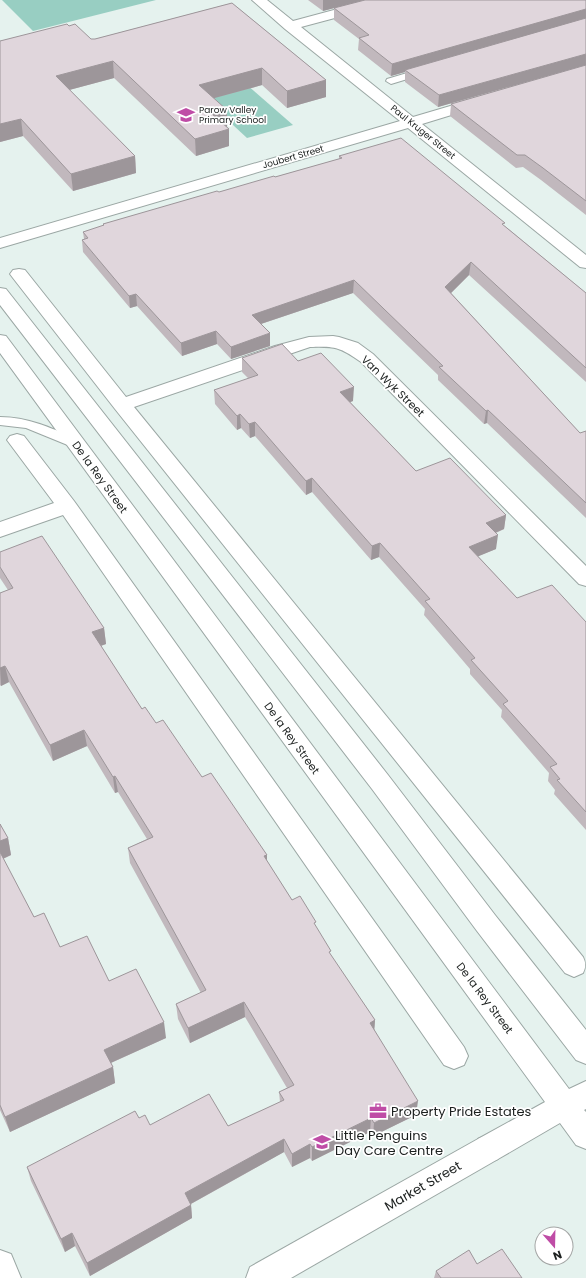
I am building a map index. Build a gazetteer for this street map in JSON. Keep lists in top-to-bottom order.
{
  "streets": {
    "street": [
      "Paul Kruger Street",
      "Joubert Street",
      "Van Wyk Street",
      "De la Rey Street",
      "Market Street"
    ]
  },
  "crossings": [
    ["Paul Kruger Street", "Joubert Street"],
    ["De la Rey Street", "Market Street"]
  ],
  "places": {
    "school or university": ["Parow Valley Primary School", "Little Penguins Day Care Centre"],
    "office": ["Property Pride Estates"]
  },
  "north": "bottom"
}
